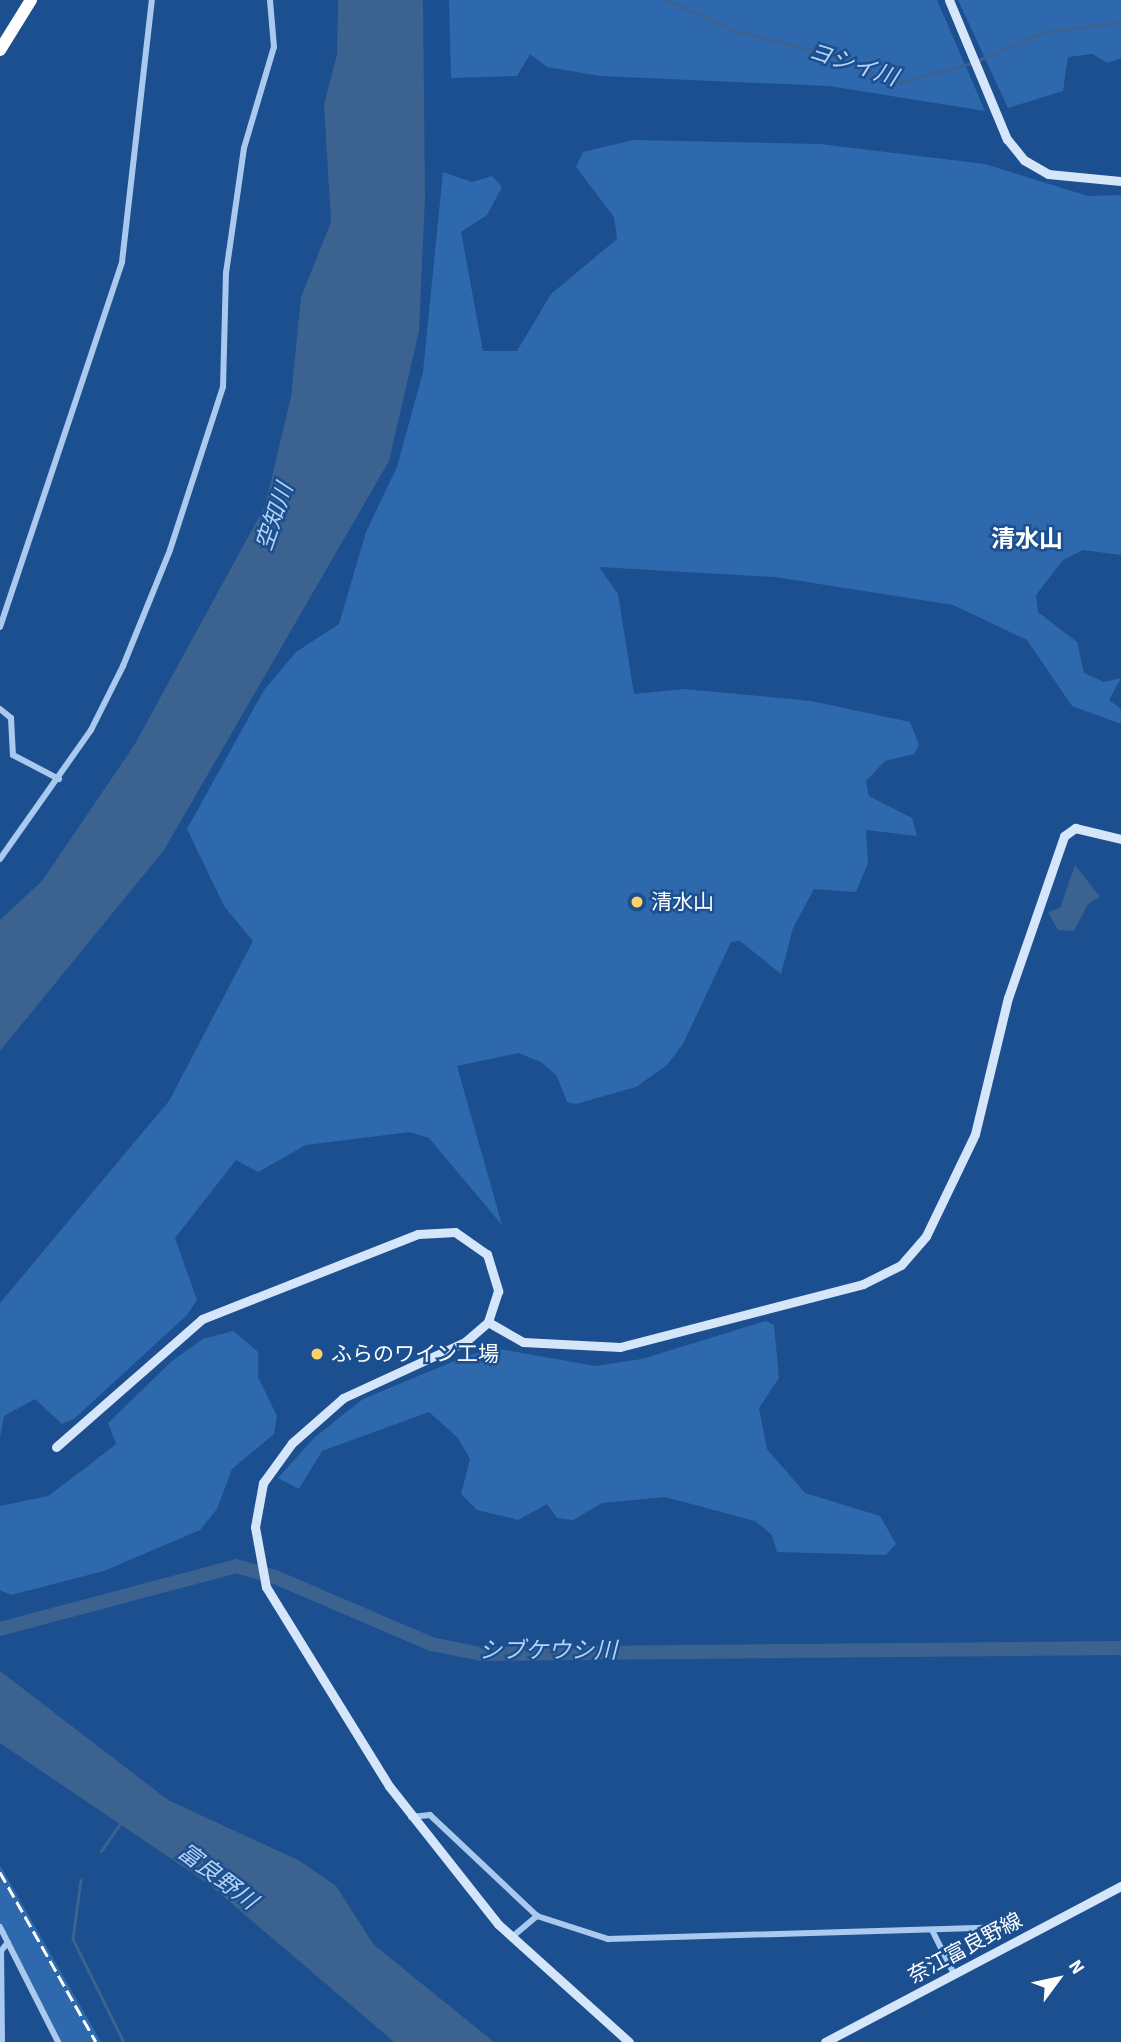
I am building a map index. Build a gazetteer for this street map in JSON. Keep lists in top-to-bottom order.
{
  "streets": {
    "street": ["奈江富良野線"]
  },
  "districts": ["清水山"],
  "water": [
    "ヨシイ川",
    "空知川",
    "シブケウシ川",
    "富良野川"
  ],
  "places": ["清水山", "ふらのワイン工場"],
  "north": "top right"
}
